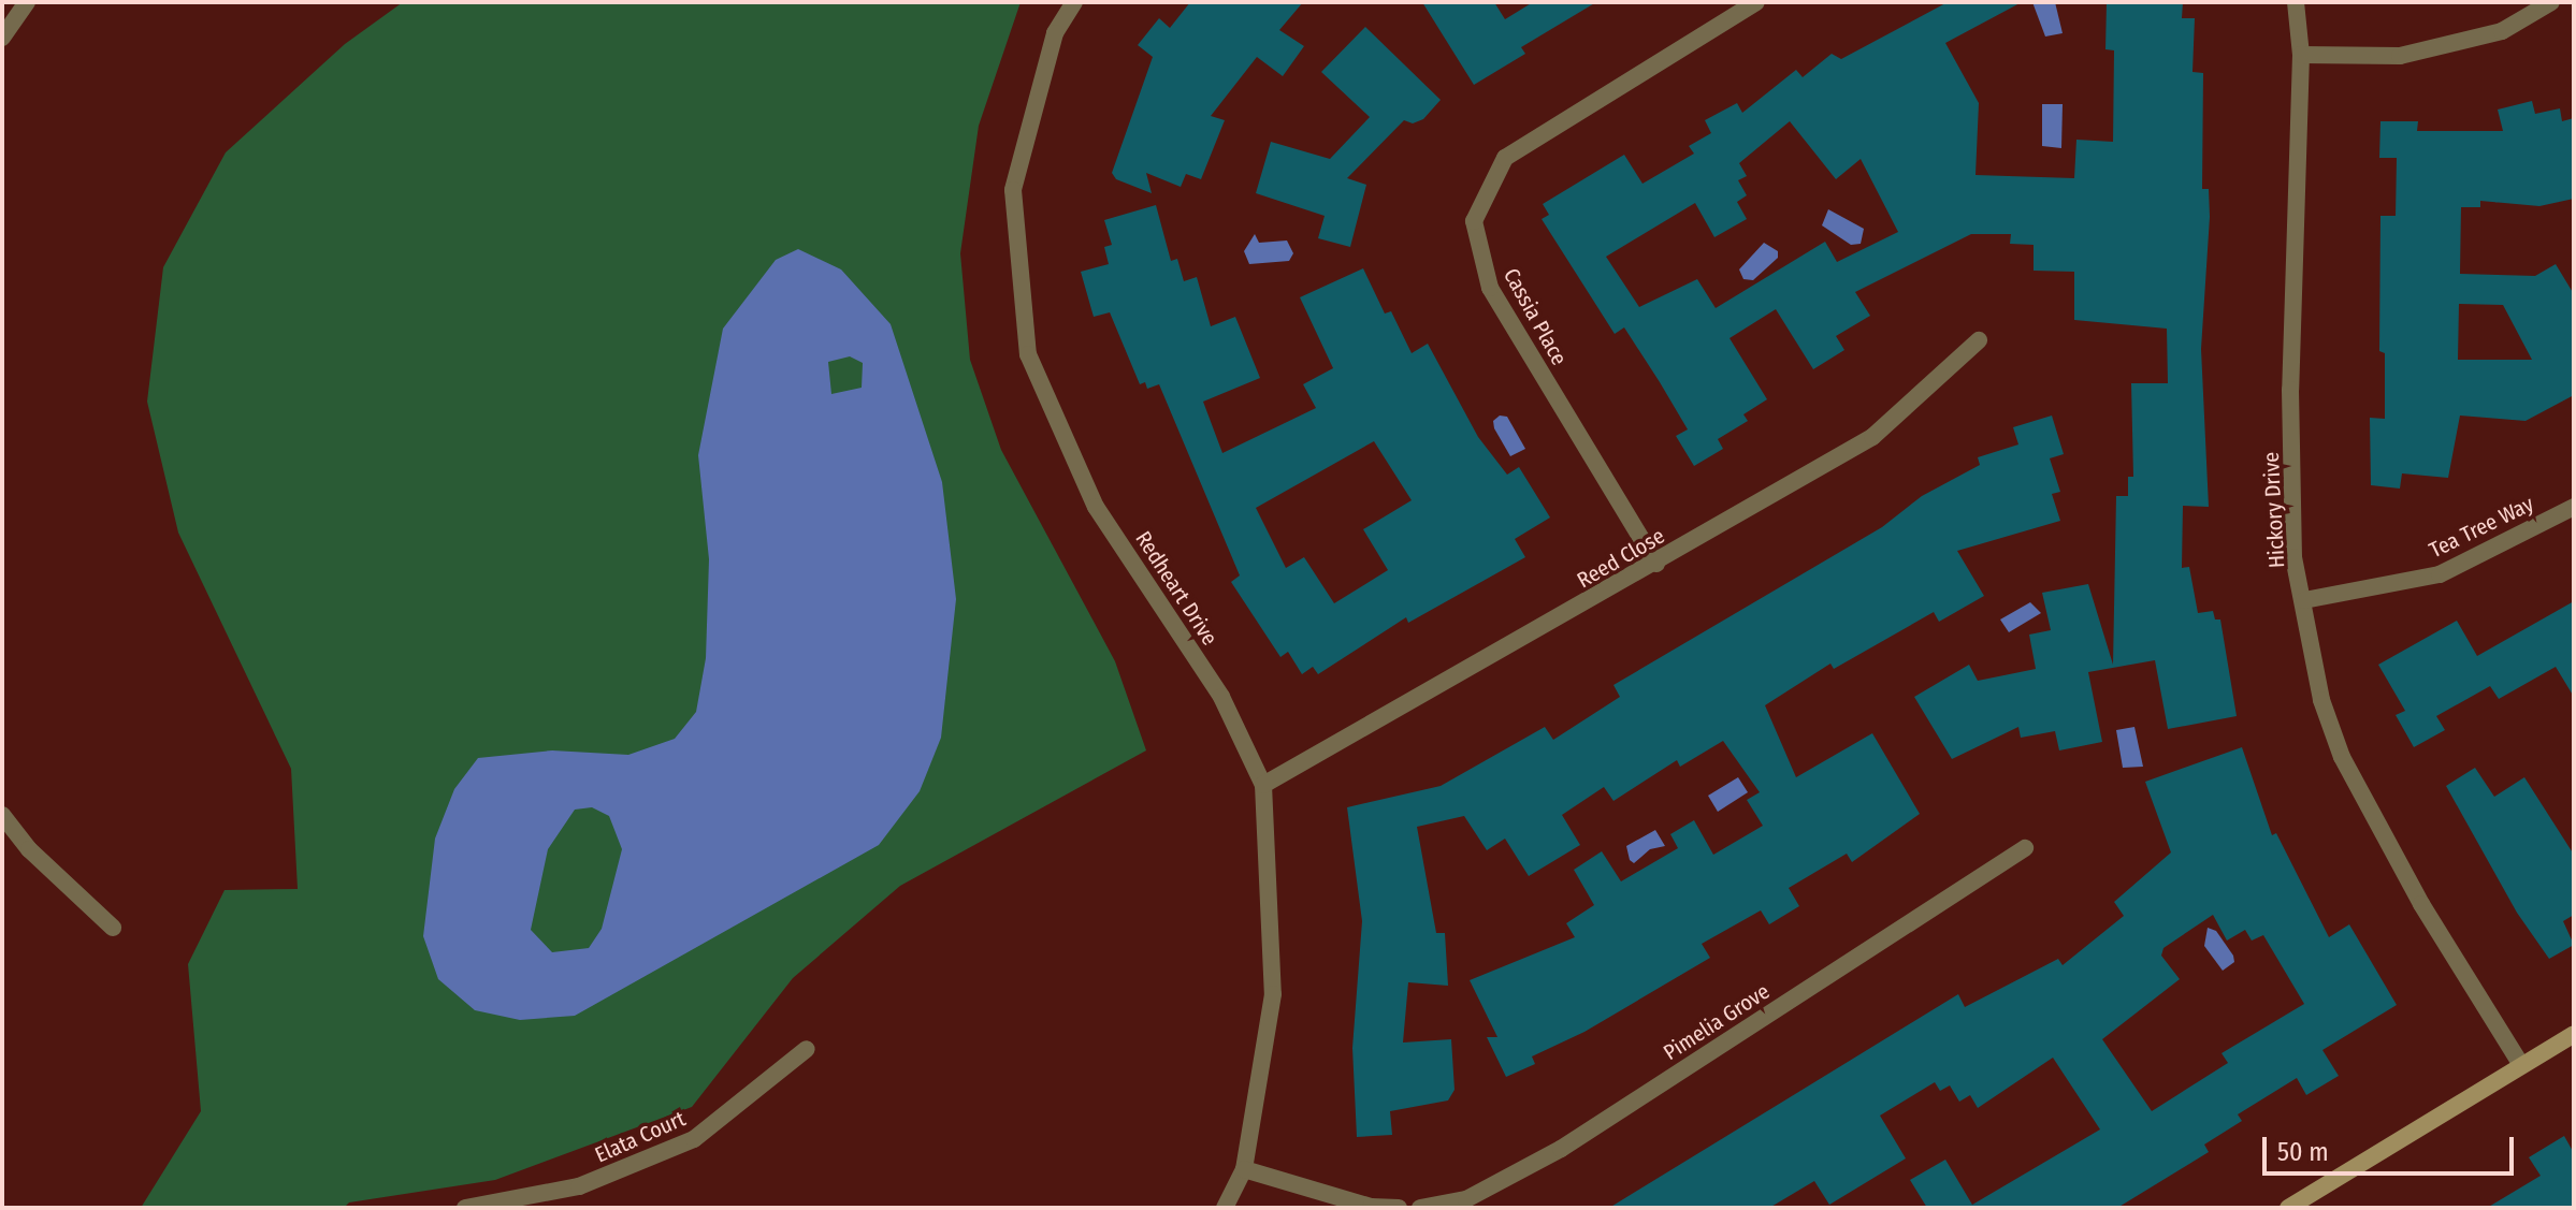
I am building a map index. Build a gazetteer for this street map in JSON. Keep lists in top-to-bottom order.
{
  "streets": {
    "street": [
      "Cassia Place",
      "Hickory Drive",
      "Tea Tree Way",
      "Reed Close",
      "Redheart Drive",
      "Pimelia Grove",
      "Elata Court"
    ]
  },
  "crossings": [
    ["Cassia Place", "Reed Close"],
    ["Hickory Drive", "Tea Tree Way"],
    ["Reed Close", "Redheart Drive"]
  ],
  "scale_bar": "50 m"
}
